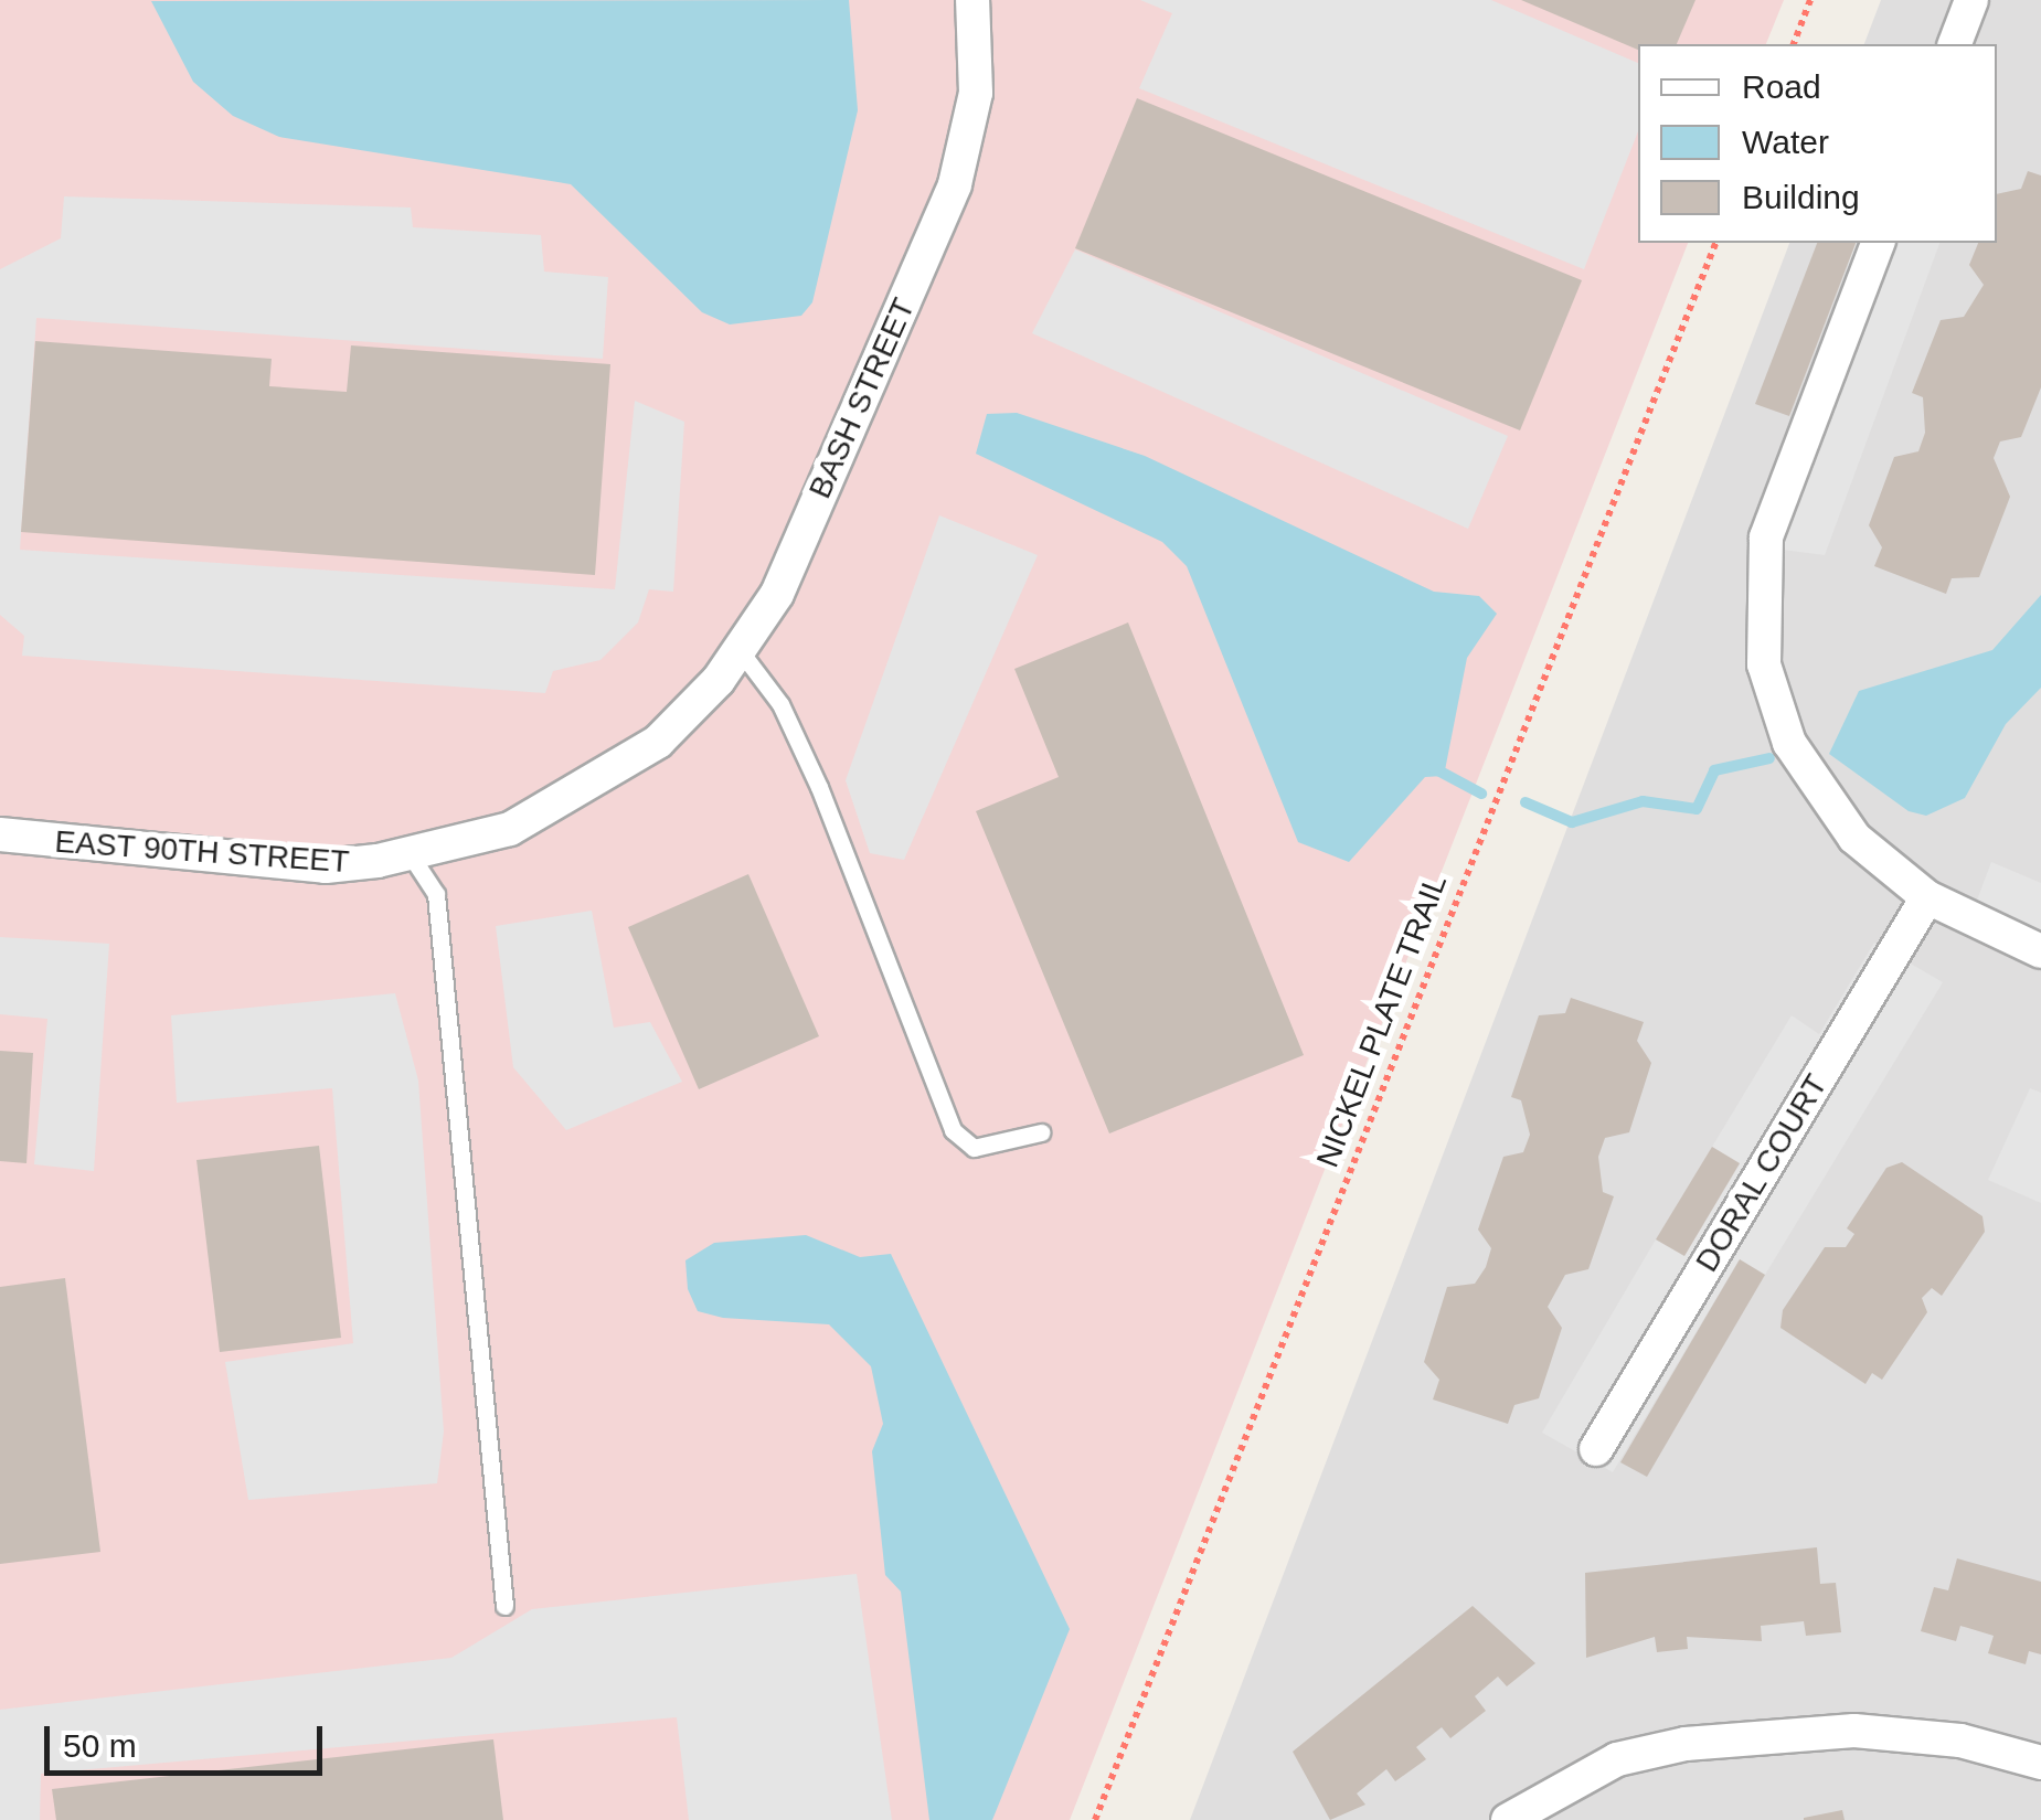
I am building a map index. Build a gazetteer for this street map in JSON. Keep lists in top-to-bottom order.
{
  "streets": {
    "street": ["BASH STREET", "EAST 90TH STREET", "DORAL COURT"],
    "path": ["NICKEL PLATE TRAIL"]
  },
  "crossings": [
    ["BASH STREET", "EAST 90TH STREET"]
  ],
  "legend": ["Road", "Water", "Building"],
  "scale_bar": "50 m"
}
